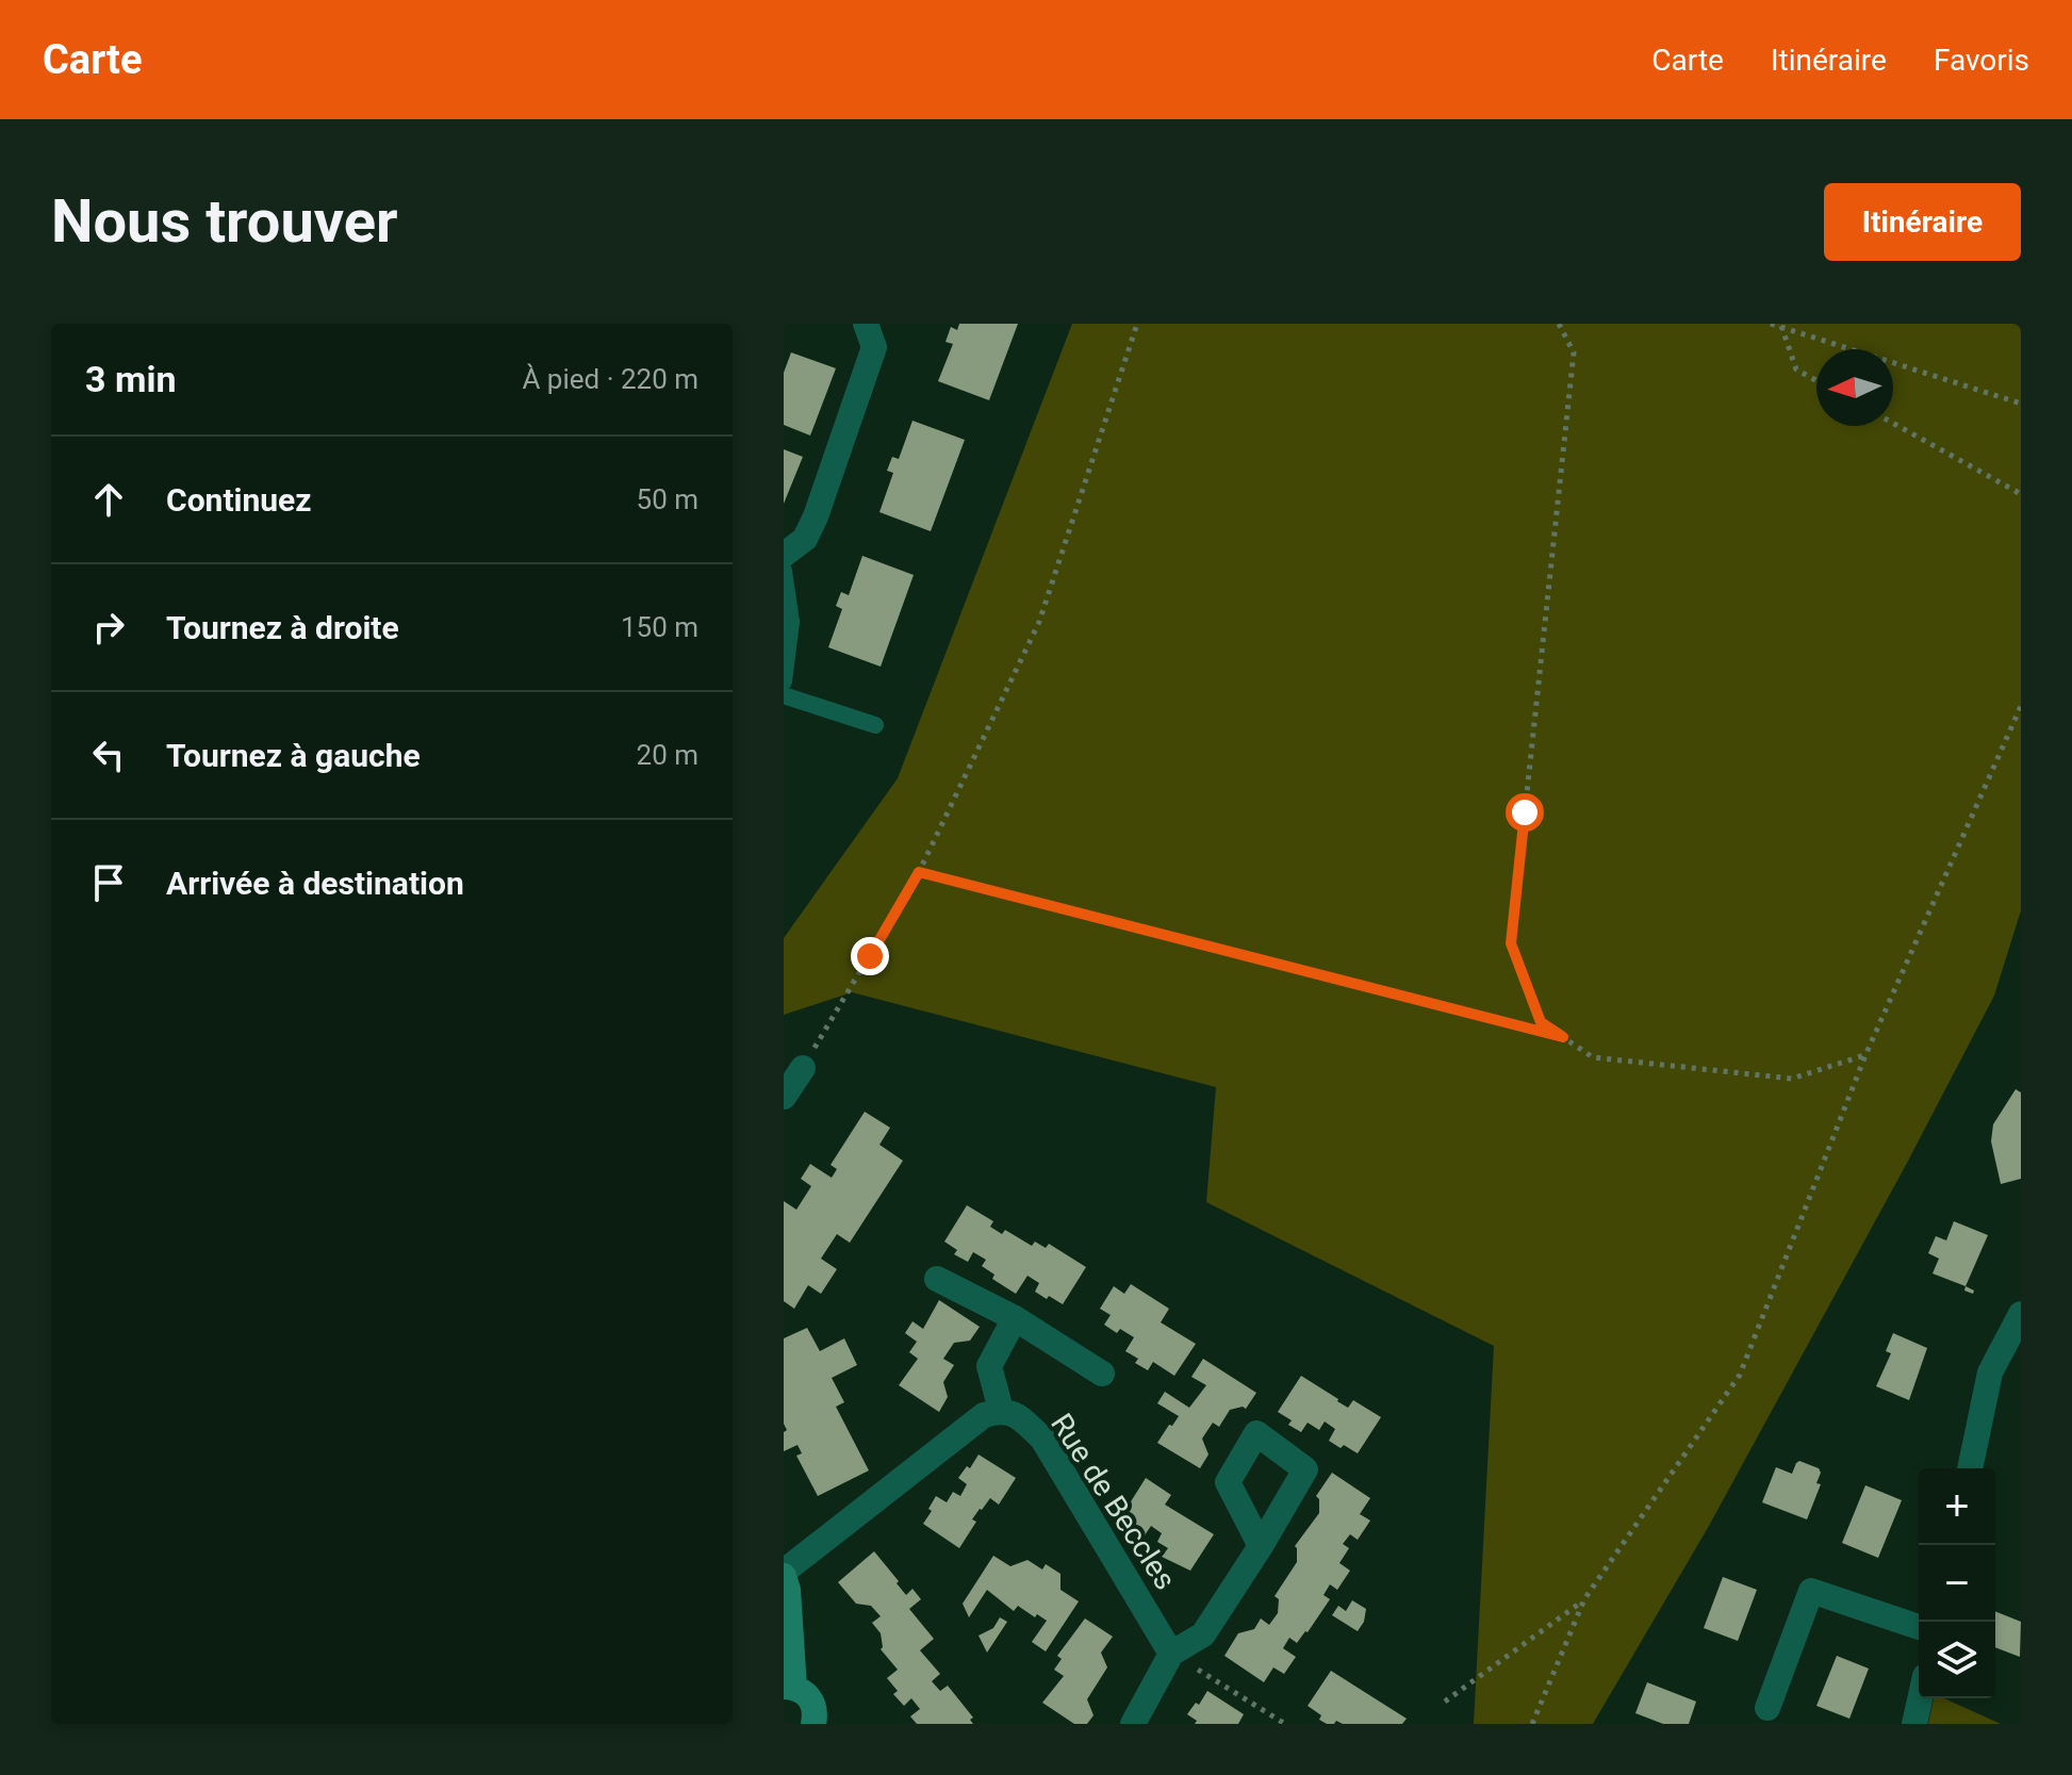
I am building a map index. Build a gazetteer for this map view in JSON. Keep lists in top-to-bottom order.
{
  "streets": {
    "street": ["Rue de Beccles"]
  },
  "north": "left",
  "page": {
    "header": "Carte",
    "nav": ["Carte", "Itinéraire", "Favoris"],
    "buttons": "Itinéraire",
    "title": "Nous trouver",
    "heading": ["3 min", "À pied · 220 m"],
    "list": [
      ["Continuez", "50 m"],
      ["Tournez à droite", "150 m"],
      ["Tournez à gauche", "20 m"],
      "Arrivée à destination"
    ],
    "map_buttons": ["+", "−"]
  }
}
